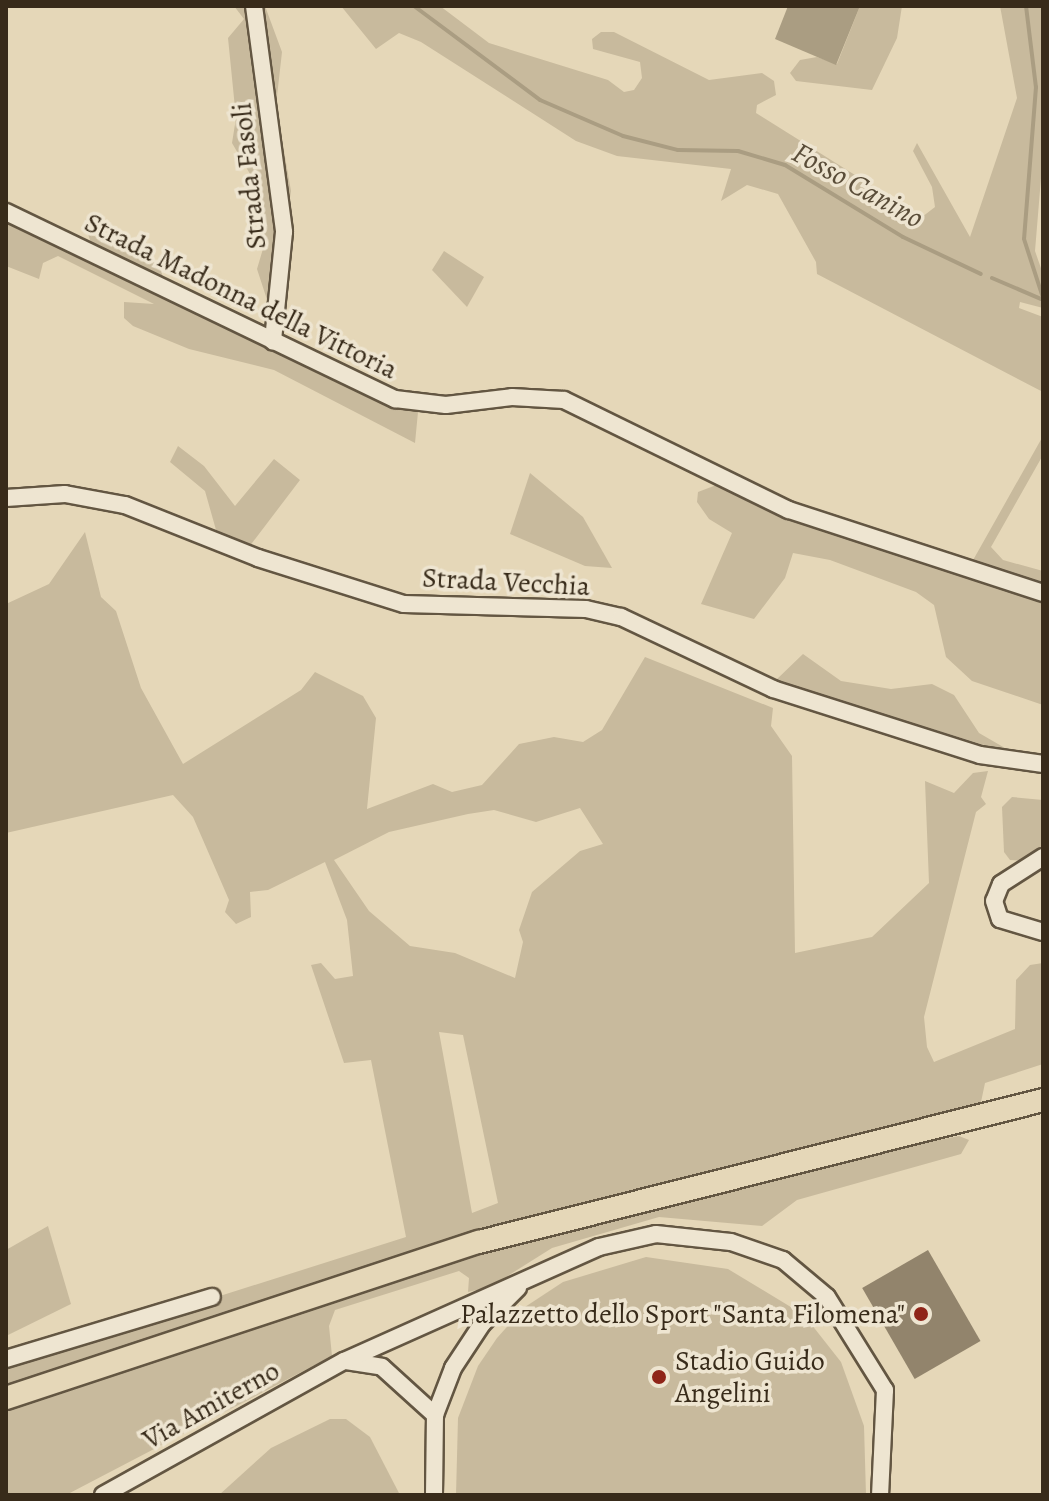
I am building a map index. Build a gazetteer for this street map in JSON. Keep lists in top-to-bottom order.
{
  "streets": {
    "street": [
      "Strada Fasoli",
      "Strada Madonna della Vittoria",
      "Strada Vecchia",
      "Via Amiterno"
    ]
  },
  "crossings": [
    ["Strada Fasoli", "Strada Madonna della Vittoria"]
  ],
  "water": ["Fosso Canino"],
  "places": ["Palazzetto dello Sport \"Santa Filomena\"", "Stadio Guido Angelini"]
}
